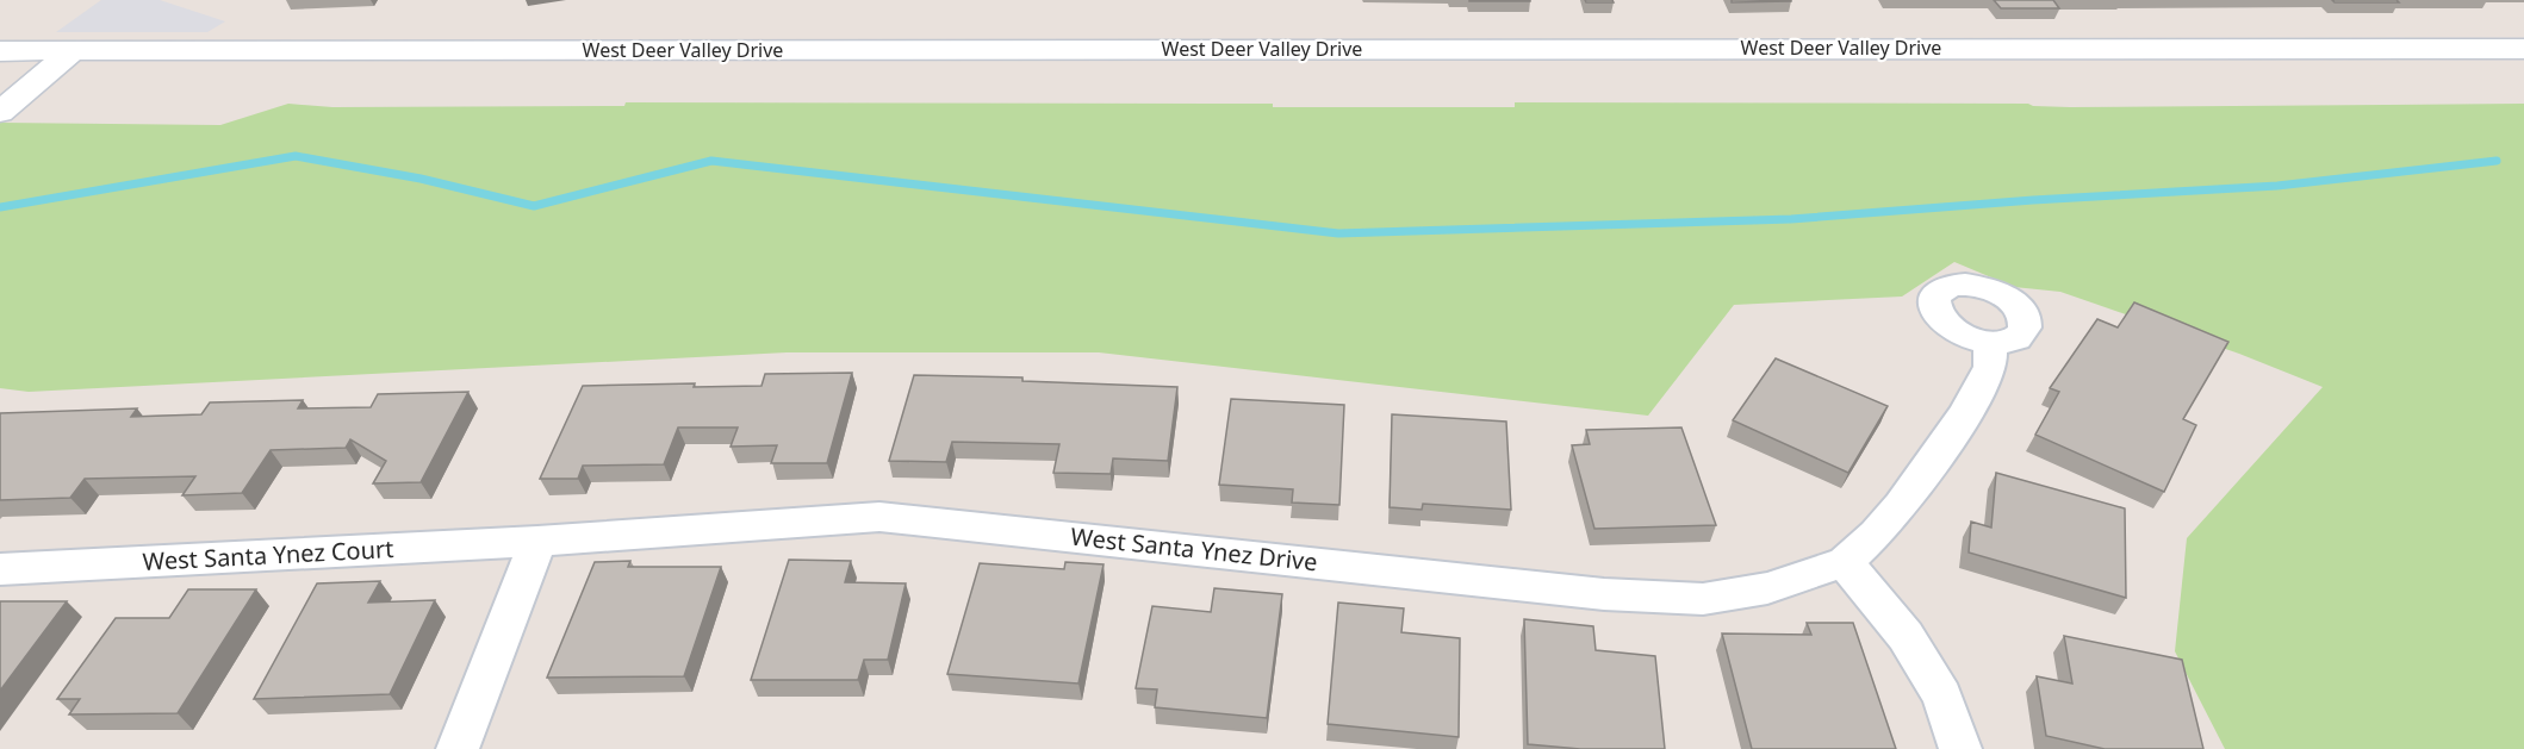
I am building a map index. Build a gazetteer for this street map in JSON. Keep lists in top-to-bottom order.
{
  "streets": {
    "street": ["West Deer Valley Drive", "West Santa Ynez Drive", "West Santa Ynez Court"]
  },
  "crossings": [
    ["West Santa Ynez Drive", "West Santa Ynez Court"]
  ]
}
